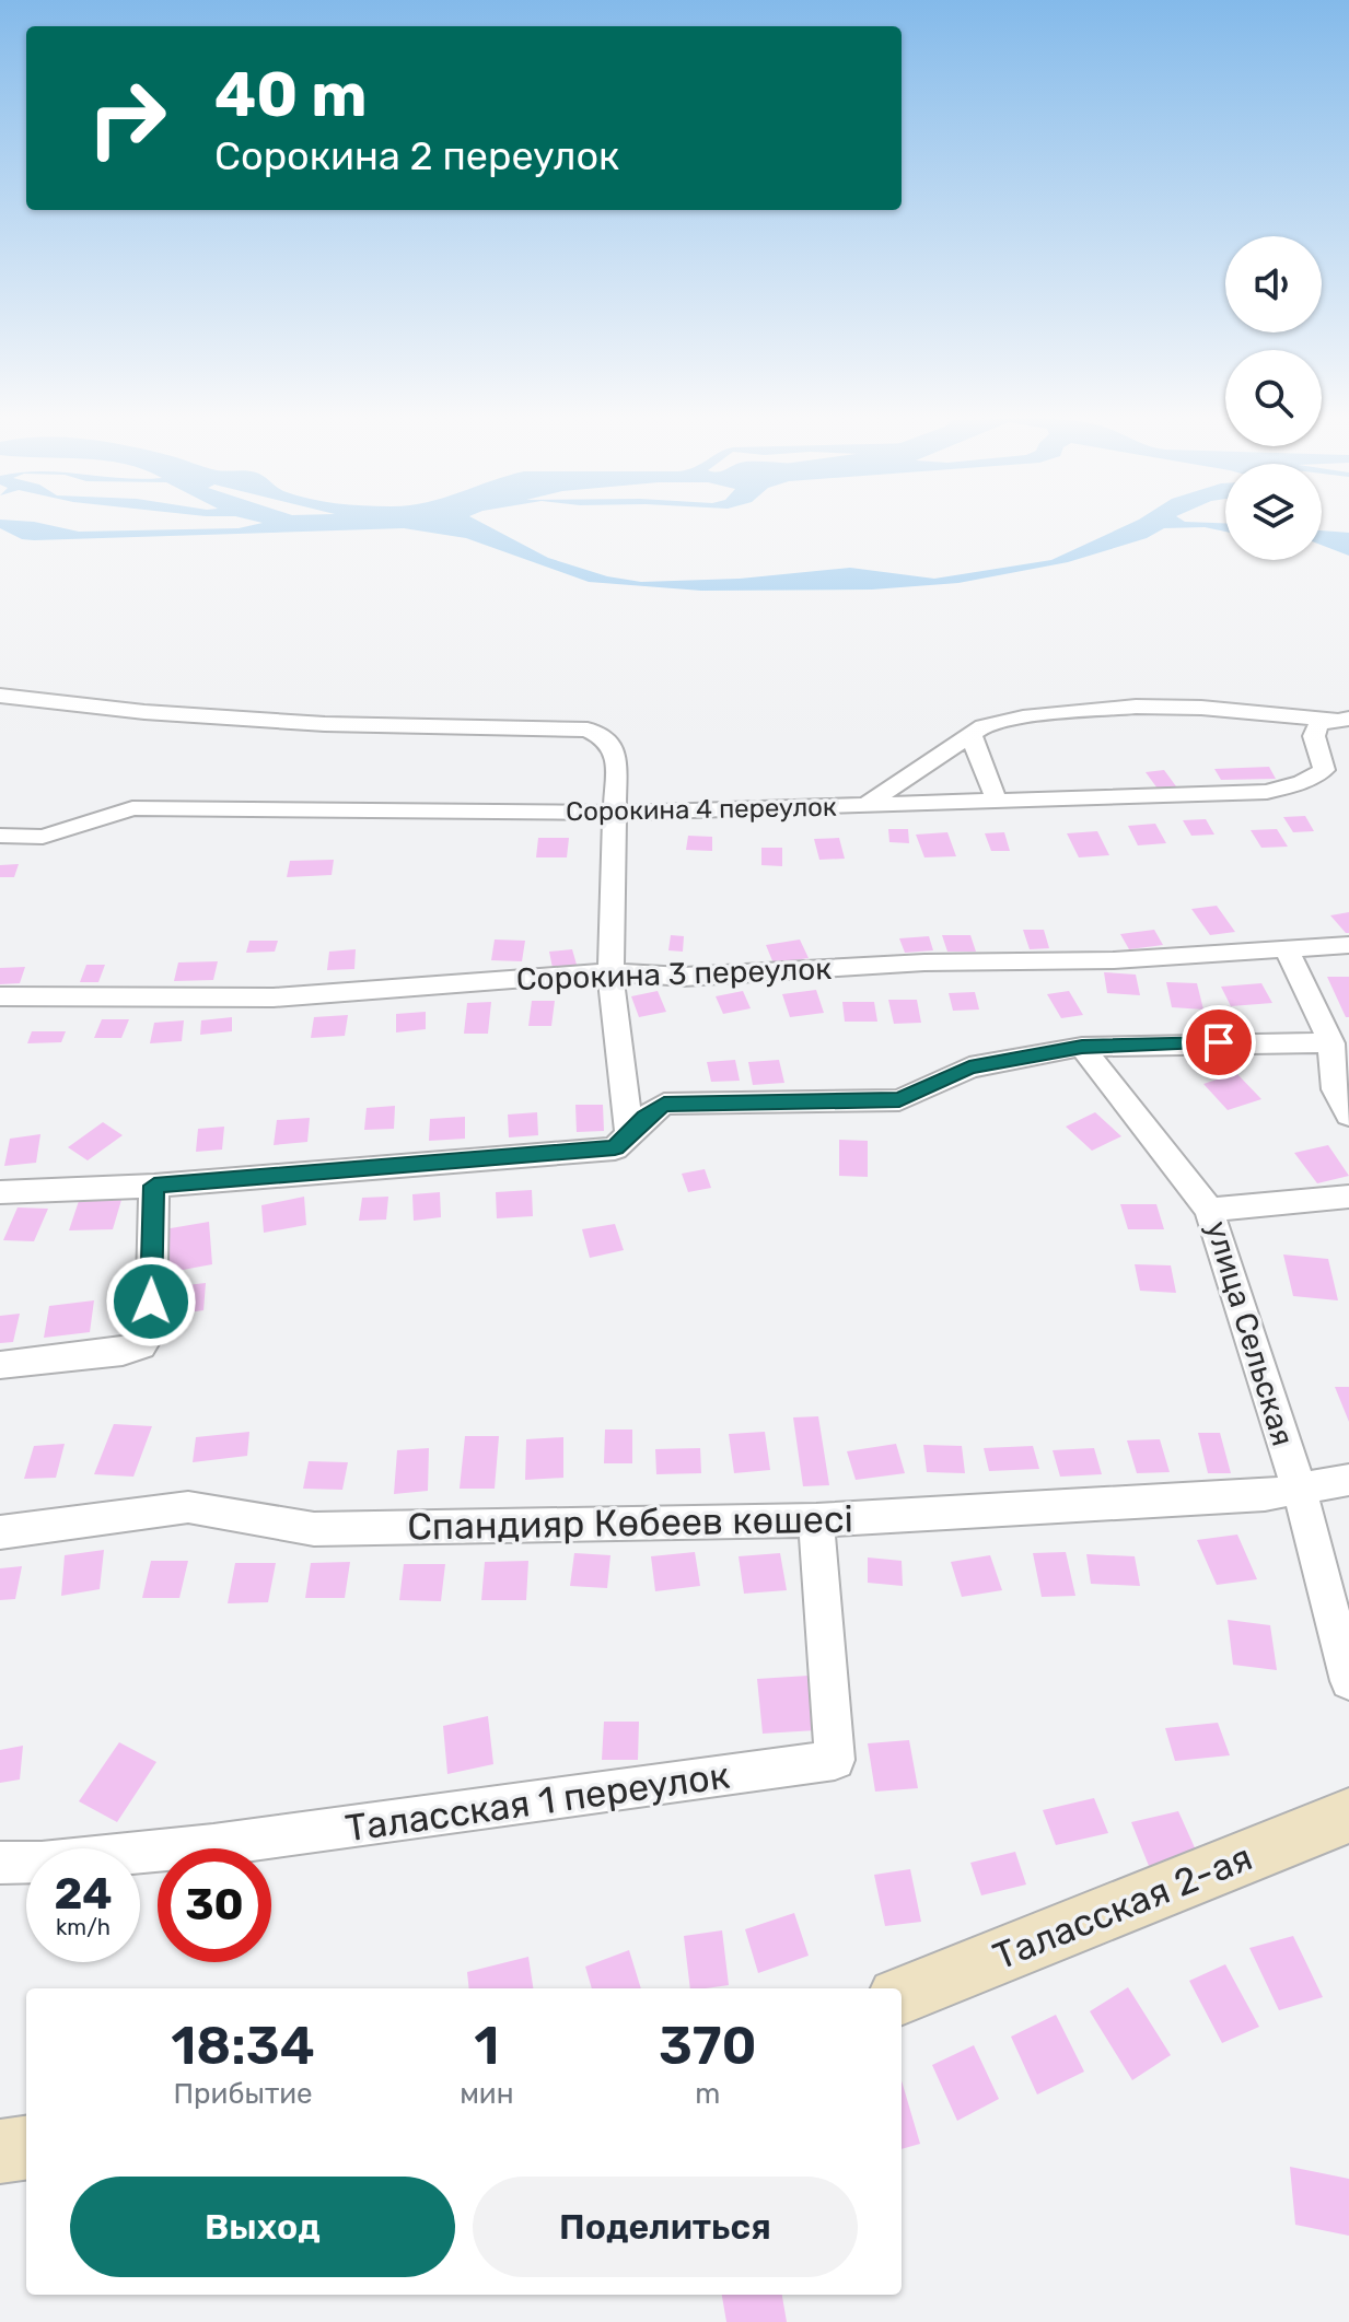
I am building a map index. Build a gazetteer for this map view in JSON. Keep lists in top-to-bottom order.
{
  "streets": {
    "street": [
      "Сорокина 4 переулок",
      "Сорокина 3 переулок",
      "улица Сельская",
      "Спандияр Көбеев көшесі",
      "Таласская 1 переулок",
      "Таласская 2-ая"
    ]
  },
  "crossings": [
    ["улица Сельская", "Спандияр Көбеев көшесі"],
    ["Спандияр Көбеев көшесі", "Таласская 1 переулок"]
  ],
  "page": {
    "turn": ["40 m", "Сорокина 2 переулок"],
    "speed": "24 km/h",
    "limit": "30",
    "eta": [
      "18:34",
      "Прибытие",
      "1",
      "мин",
      "370",
      "m"
    ],
    "buttons": ["Выход", "Поделиться"]
  }
}
